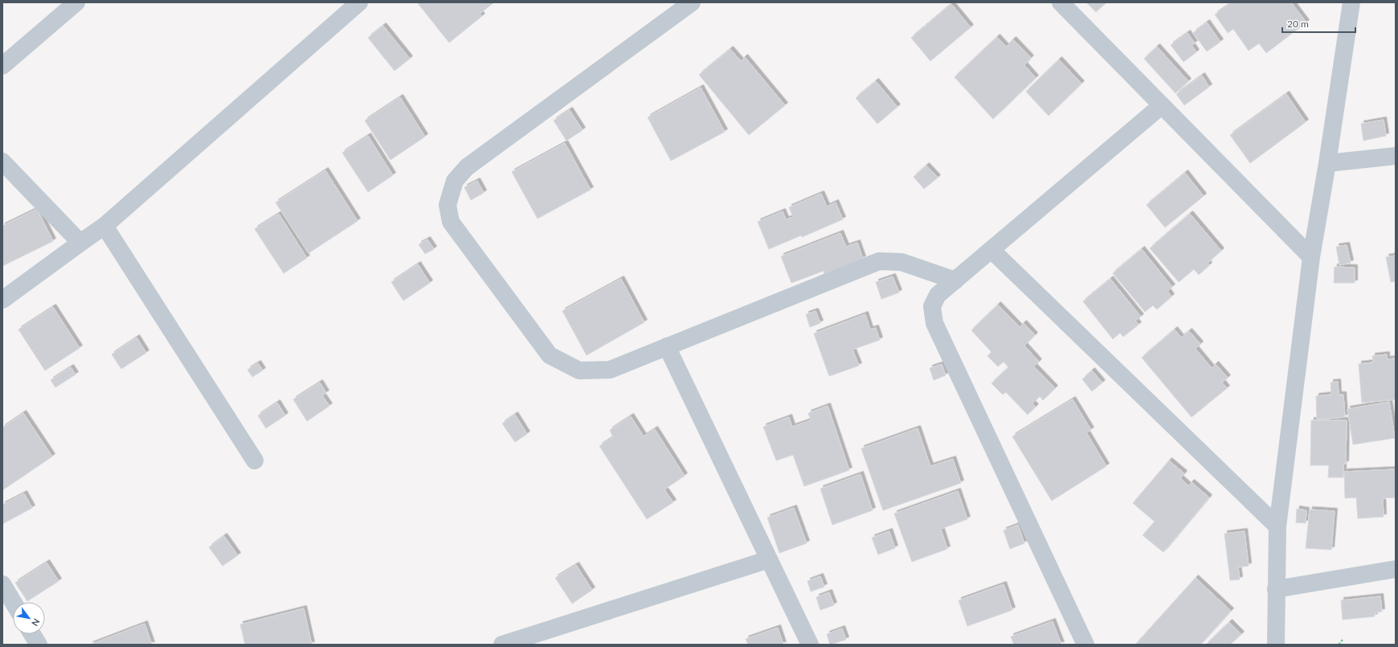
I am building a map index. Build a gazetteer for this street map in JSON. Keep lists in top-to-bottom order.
{
  "scale_bar": "20 m",
  "north": "bottom right"
}
